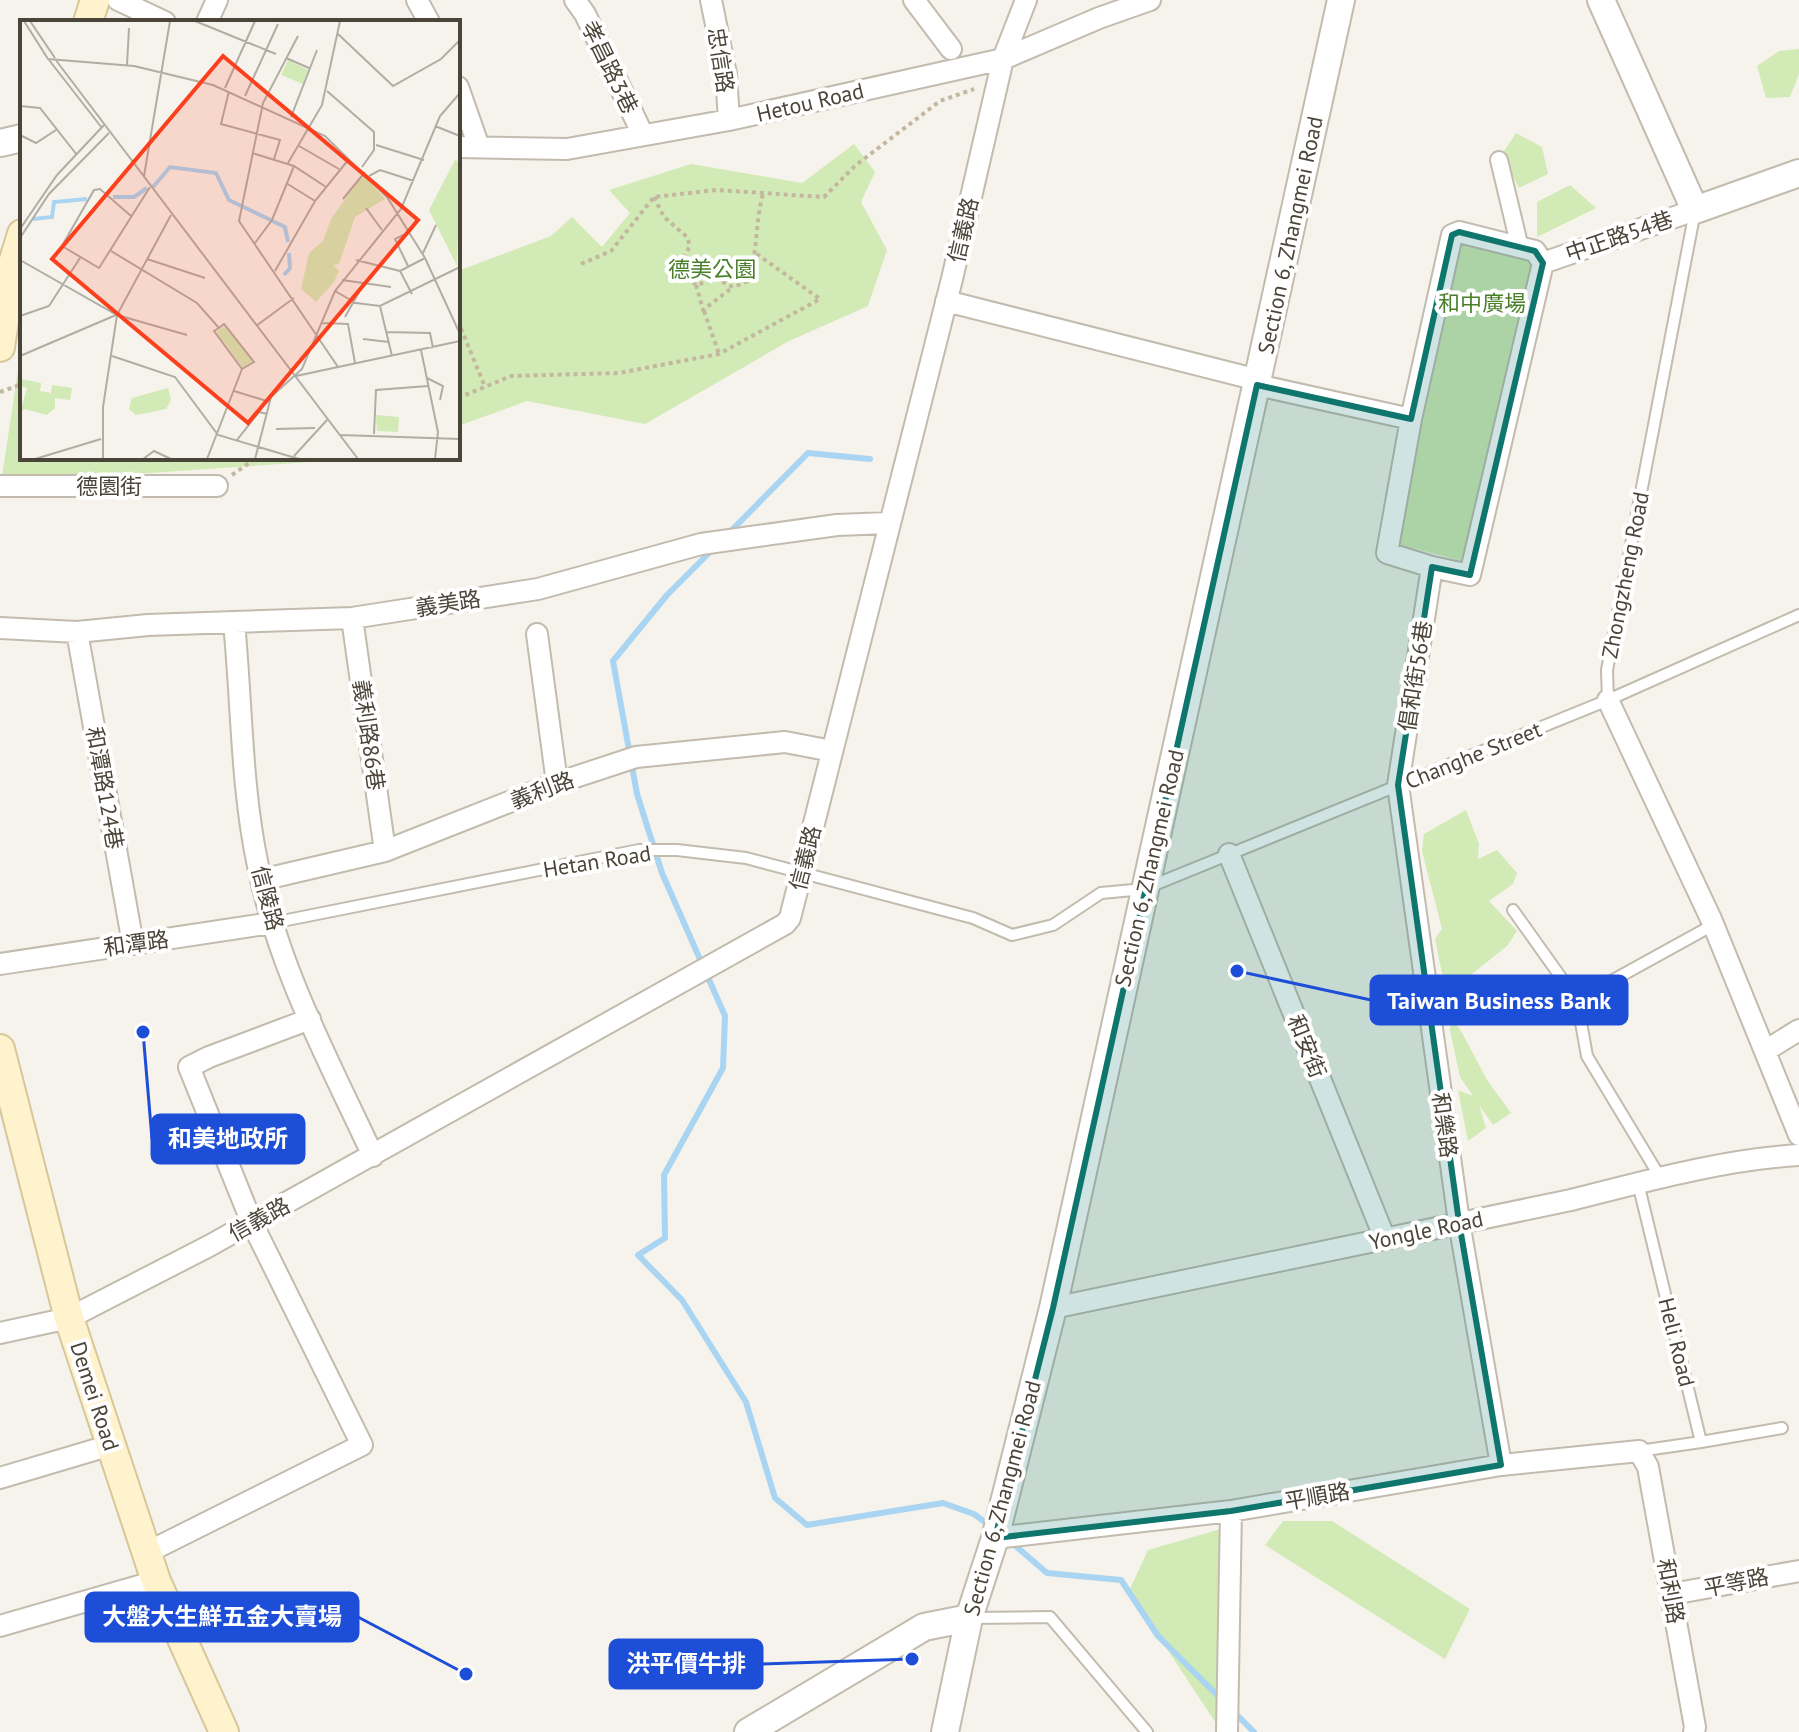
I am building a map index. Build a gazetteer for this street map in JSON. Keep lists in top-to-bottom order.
{
  "streets": {
    "main road": ["Demei Road"],
    "street": [
      "忠信路",
      "孝昌路3巷",
      "Hetou Road",
      "信義路",
      "Section 6, Zhangmei Road",
      "中正路54巷",
      "德園街",
      "Zhongzheng Road",
      "義美路",
      "倡和街56巷",
      "義利路86巷",
      "和潭路124巷",
      "義利路",
      "信陵路",
      "和潭路",
      "和安街",
      "和樂路",
      "Yongle Road",
      "平順路",
      "平等路",
      "和利路"
    ],
    "lane": ["Changhe Street", "Hetan Road", "Heli Road"]
  },
  "crossings": [
    ["忠信路", "Hetou Road"],
    ["孝昌路3巷", "Hetou Road"],
    ["Hetou Road", "信義路"],
    ["信義路", "義美路"],
    ["信義路", "義利路"],
    ["信義路", "Hetan Road"],
    ["信義路", "信陵路"],
    ["信義路", "Demei Road"],
    ["Section 6, Zhangmei Road", "Changhe Street"],
    ["Section 6, Zhangmei Road", "Hetan Road"],
    ["Section 6, Zhangmei Road", "Yongle Road"],
    ["Section 6, Zhangmei Road", "平順路"],
    ["中正路54巷", "Zhongzheng Road"],
    ["Zhongzheng Road", "Changhe Street"],
    ["義美路", "義利路86巷"],
    ["義美路", "和潭路124巷"],
    ["義美路", "信陵路"],
    ["倡和街56巷", "Changhe Street"],
    ["倡和街56巷", "和樂路"],
    ["義利路86巷", "義利路"],
    ["Changhe Street", "Hetan Road"],
    ["Changhe Street", "和安街"],
    ["Changhe Street", "和樂路"],
    ["和潭路124巷", "和潭路"],
    ["義利路", "信陵路"],
    ["Hetan Road", "信陵路"],
    ["Hetan Road", "和潭路"],
    ["信陵路", "和潭路"],
    ["和安街", "Yongle Road"],
    ["和樂路", "Yongle Road"],
    ["和樂路", "平順路"],
    ["Yongle Road", "Heli Road"],
    ["平順路", "和利路"],
    ["平等路", "和利路"]
  ],
  "parks": ["德美公園", "和中廣場"],
  "places": [
    "Taiwan Business Bank",
    "和美地政所",
    "洪平價牛排",
    "大盤大生鮮五金大賣場"
  ]
}
